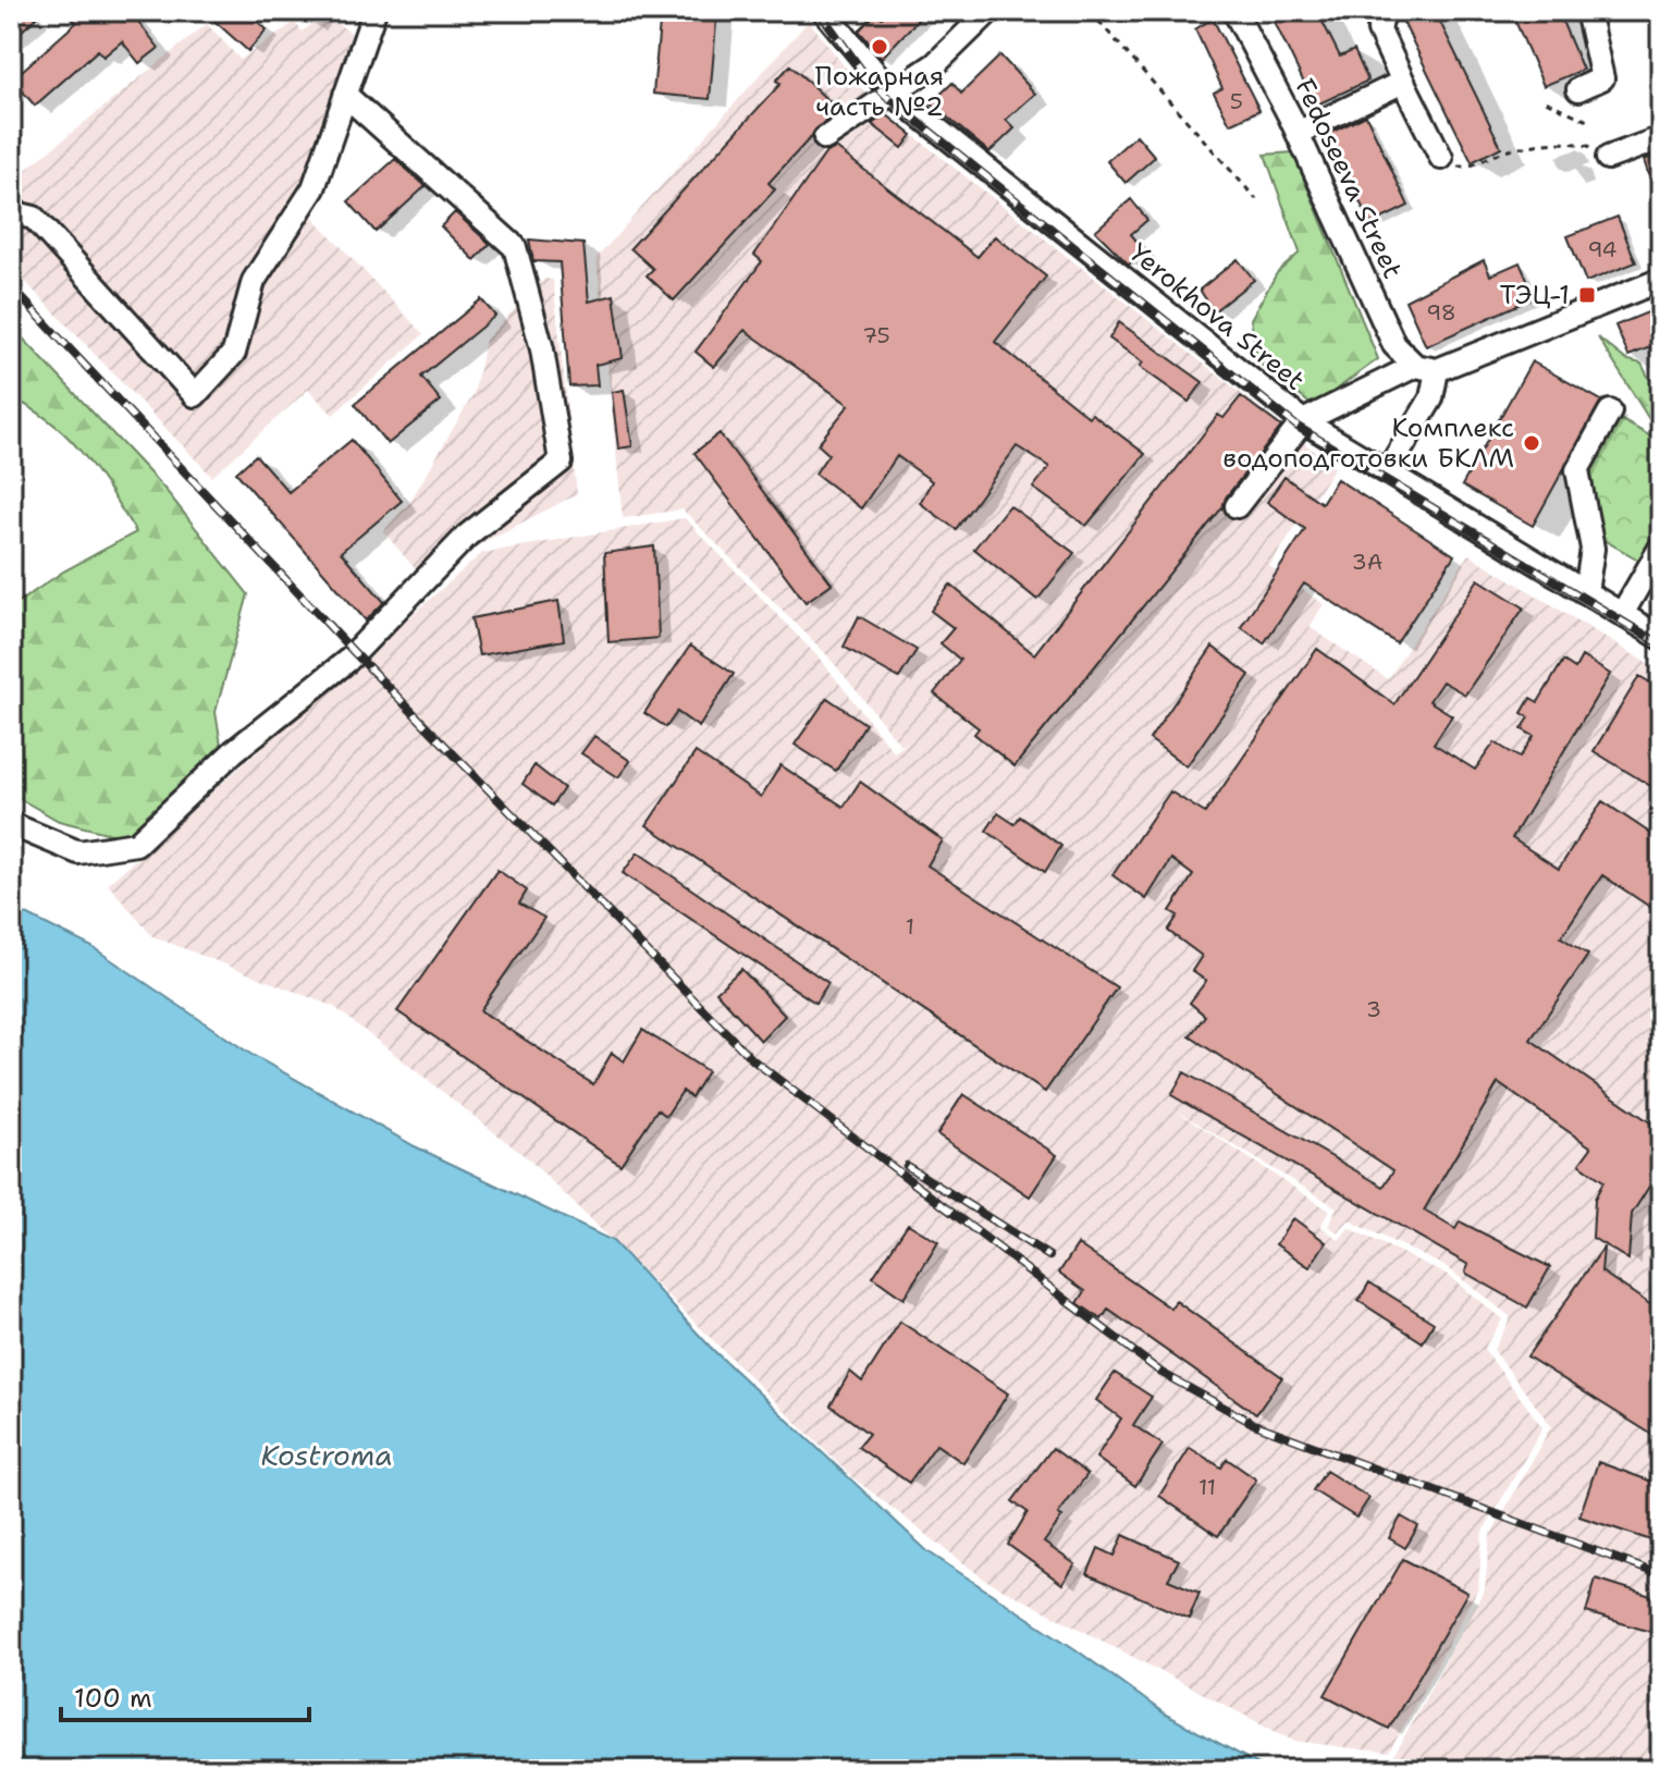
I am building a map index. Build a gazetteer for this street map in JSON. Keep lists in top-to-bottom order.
{
  "streets": {
    "street": ["Fedoseeva Street", "Yerokhova Street"]
  },
  "water": ["Kostroma"],
  "places": {
    "other": ["Пожарная часть №2", "Комплекс водоподготовки БКЛМ"],
    "transit": ["ТЭЦ-1"]
  },
  "house_numbers": [
    "5",
    "94",
    "98",
    "75",
    "3А",
    "1",
    "3",
    "11"
  ],
  "scale_bar": "100 m"
}
